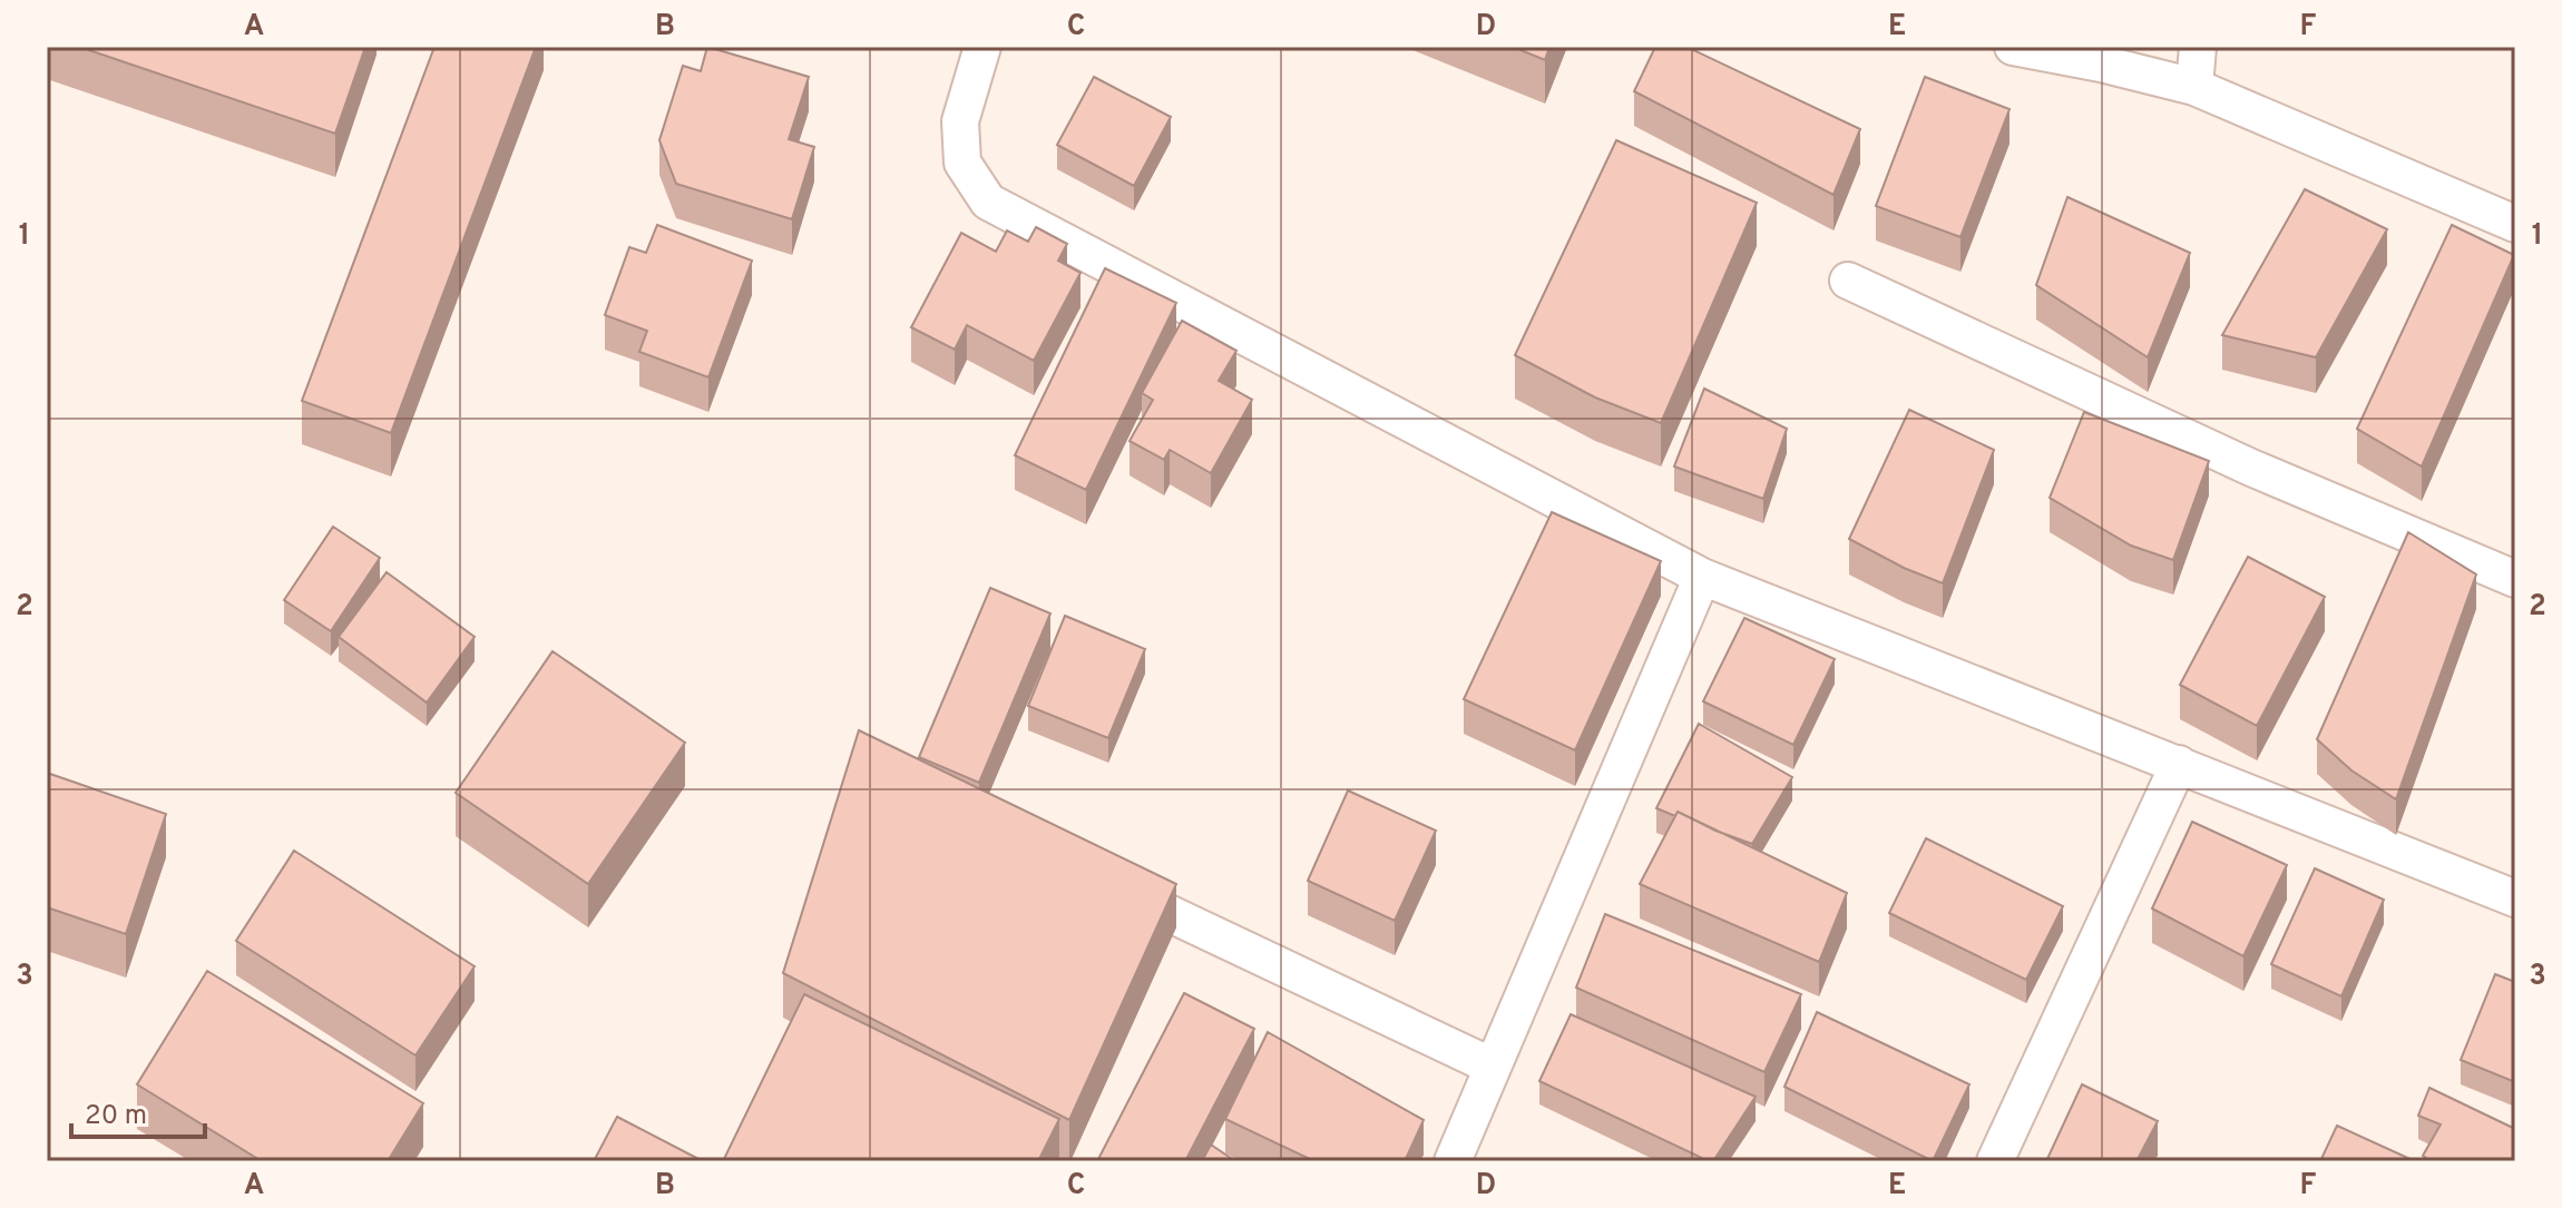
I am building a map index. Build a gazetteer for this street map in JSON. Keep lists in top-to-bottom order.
{
  "scale_bar": "20 m",
  "grid": {
    "columns": [
      "A",
      "B",
      "C",
      "D",
      "E",
      "F"
    ],
    "rows": ["1", "2", "3"]
  }
}
